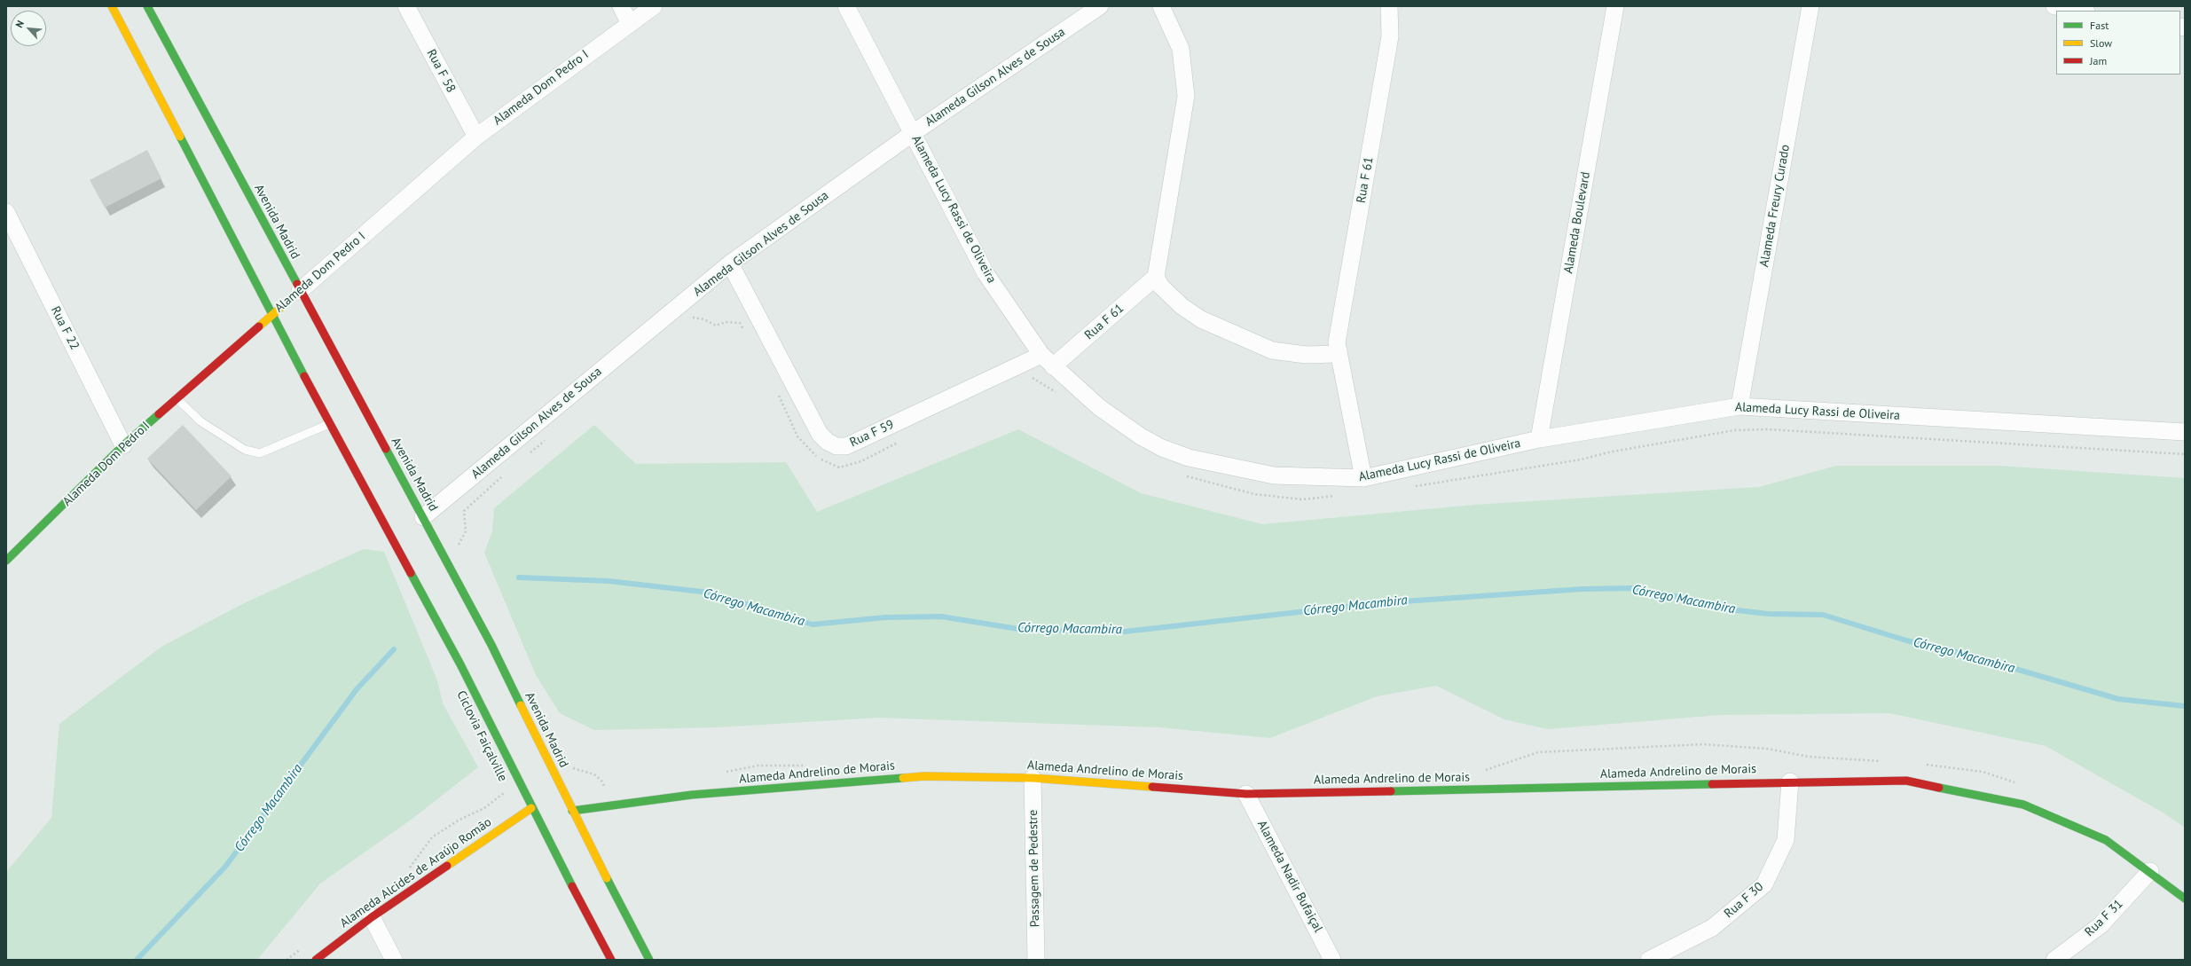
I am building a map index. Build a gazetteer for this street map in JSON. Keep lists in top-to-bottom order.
{
  "streets": {
    "street": [
      "Rua F 58",
      "Alameda Gilson Alves de Sousa",
      "Alameda Dom Pedro I",
      "Rua F 61",
      "Alameda Freury Curado",
      "Alameda Lucy Rassi de Oliveira",
      "Avenida Madrid",
      "Alameda Boulevard",
      "Rua F 22",
      "Rua F 59",
      "Alameda Andrelino de Morais",
      "Passagem de Pedestre",
      "Alameda Alcides de Araújo Romão",
      "Alameda Nadir Bufaiçal",
      "Rua F 30",
      "Rua F 31"
    ],
    "path": ["Ciclovia Faiçalville"]
  },
  "crossings": [
    ["Rua F 58", "Alameda Dom Pedro I"],
    ["Alameda Gilson Alves de Sousa", "Alameda Lucy Rassi de Oliveira"],
    ["Alameda Gilson Alves de Sousa", "Avenida Madrid"],
    ["Alameda Gilson Alves de Sousa", "Rua F 59"],
    ["Alameda Dom Pedro I", "Avenida Madrid"],
    ["Alameda Dom Pedro I", "Rua F 22"],
    ["Rua F 61", "Alameda Lucy Rassi de Oliveira"],
    ["Alameda Freury Curado", "Alameda Lucy Rassi de Oliveira"],
    ["Alameda Lucy Rassi de Oliveira", "Alameda Boulevard"],
    ["Alameda Lucy Rassi de Oliveira", "Rua F 59"],
    ["Avenida Madrid", "Alameda Andrelino de Morais"],
    ["Alameda Andrelino de Morais", "Passagem de Pedestre"],
    ["Alameda Andrelino de Morais", "Alameda Nadir Bufaiçal"],
    ["Alameda Andrelino de Morais", "Rua F 30"],
    ["Alameda Andrelino de Morais", "Rua F 31"]
  ],
  "water": ["Córrego Macambira"],
  "legend": ["Fast", "Slow", "Jam"],
  "north": "top left"
}
